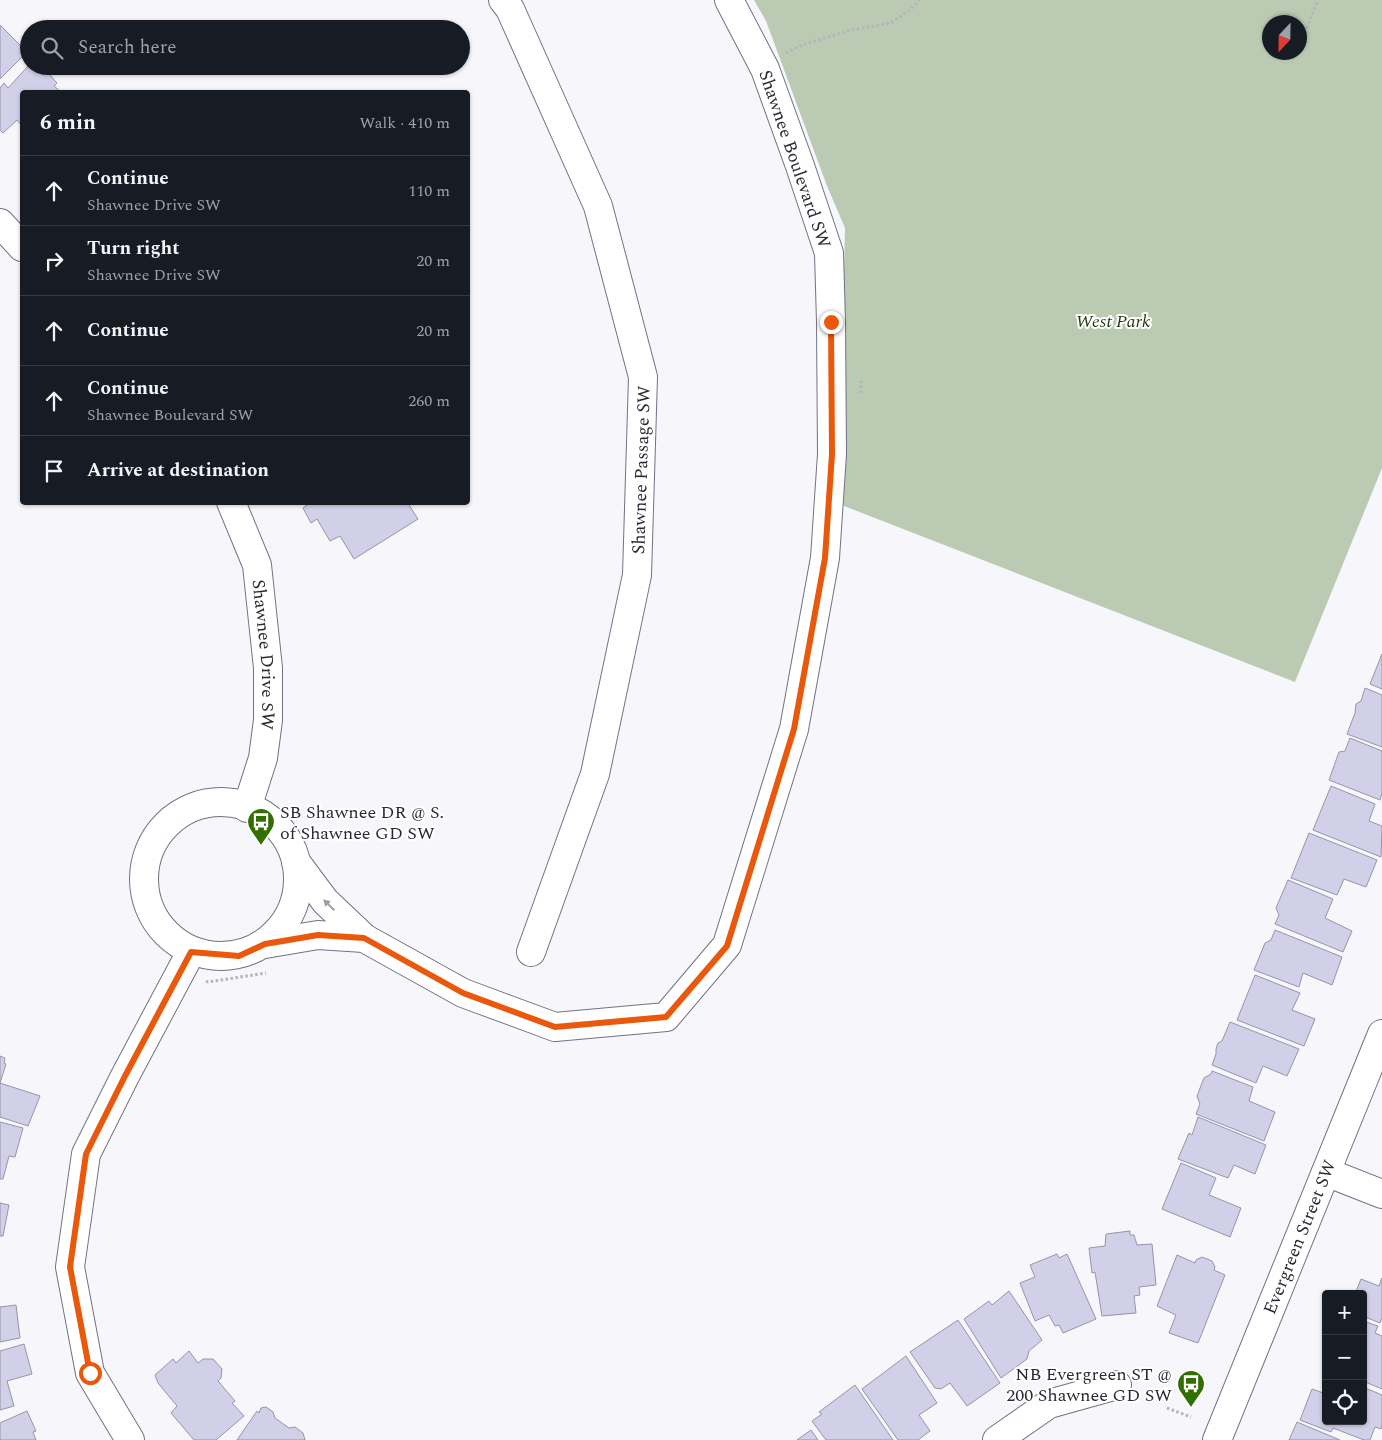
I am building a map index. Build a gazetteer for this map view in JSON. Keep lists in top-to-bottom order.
{
  "streets": {
    "street": [
      "Shawnee Boulevard SW",
      "Shawnee Passage SW",
      "Shawnee Drive SW",
      "Evergreen Street SW"
    ]
  },
  "parks": ["West Park"],
  "places": {
    "bus stop": ["SB Shawnee DR @ S. of Shawnee GD SW", "NB Evergreen ST @ 200 Shawnee GD SW"]
  },
  "north": "bottom",
  "page": {
    "search": "Search here",
    "heading": ["6 min", "Walk · 410 m"],
    "list": [
      ["Continue", "Shawnee Drive SW", "110 m"],
      ["Turn right", "Shawnee Drive SW", "20 m"],
      ["Continue", "20 m"],
      ["Continue", "Shawnee Boulevard SW", "260 m"],
      "Arrive at destination"
    ],
    "map_buttons": ["+", "−"]
  }
}
